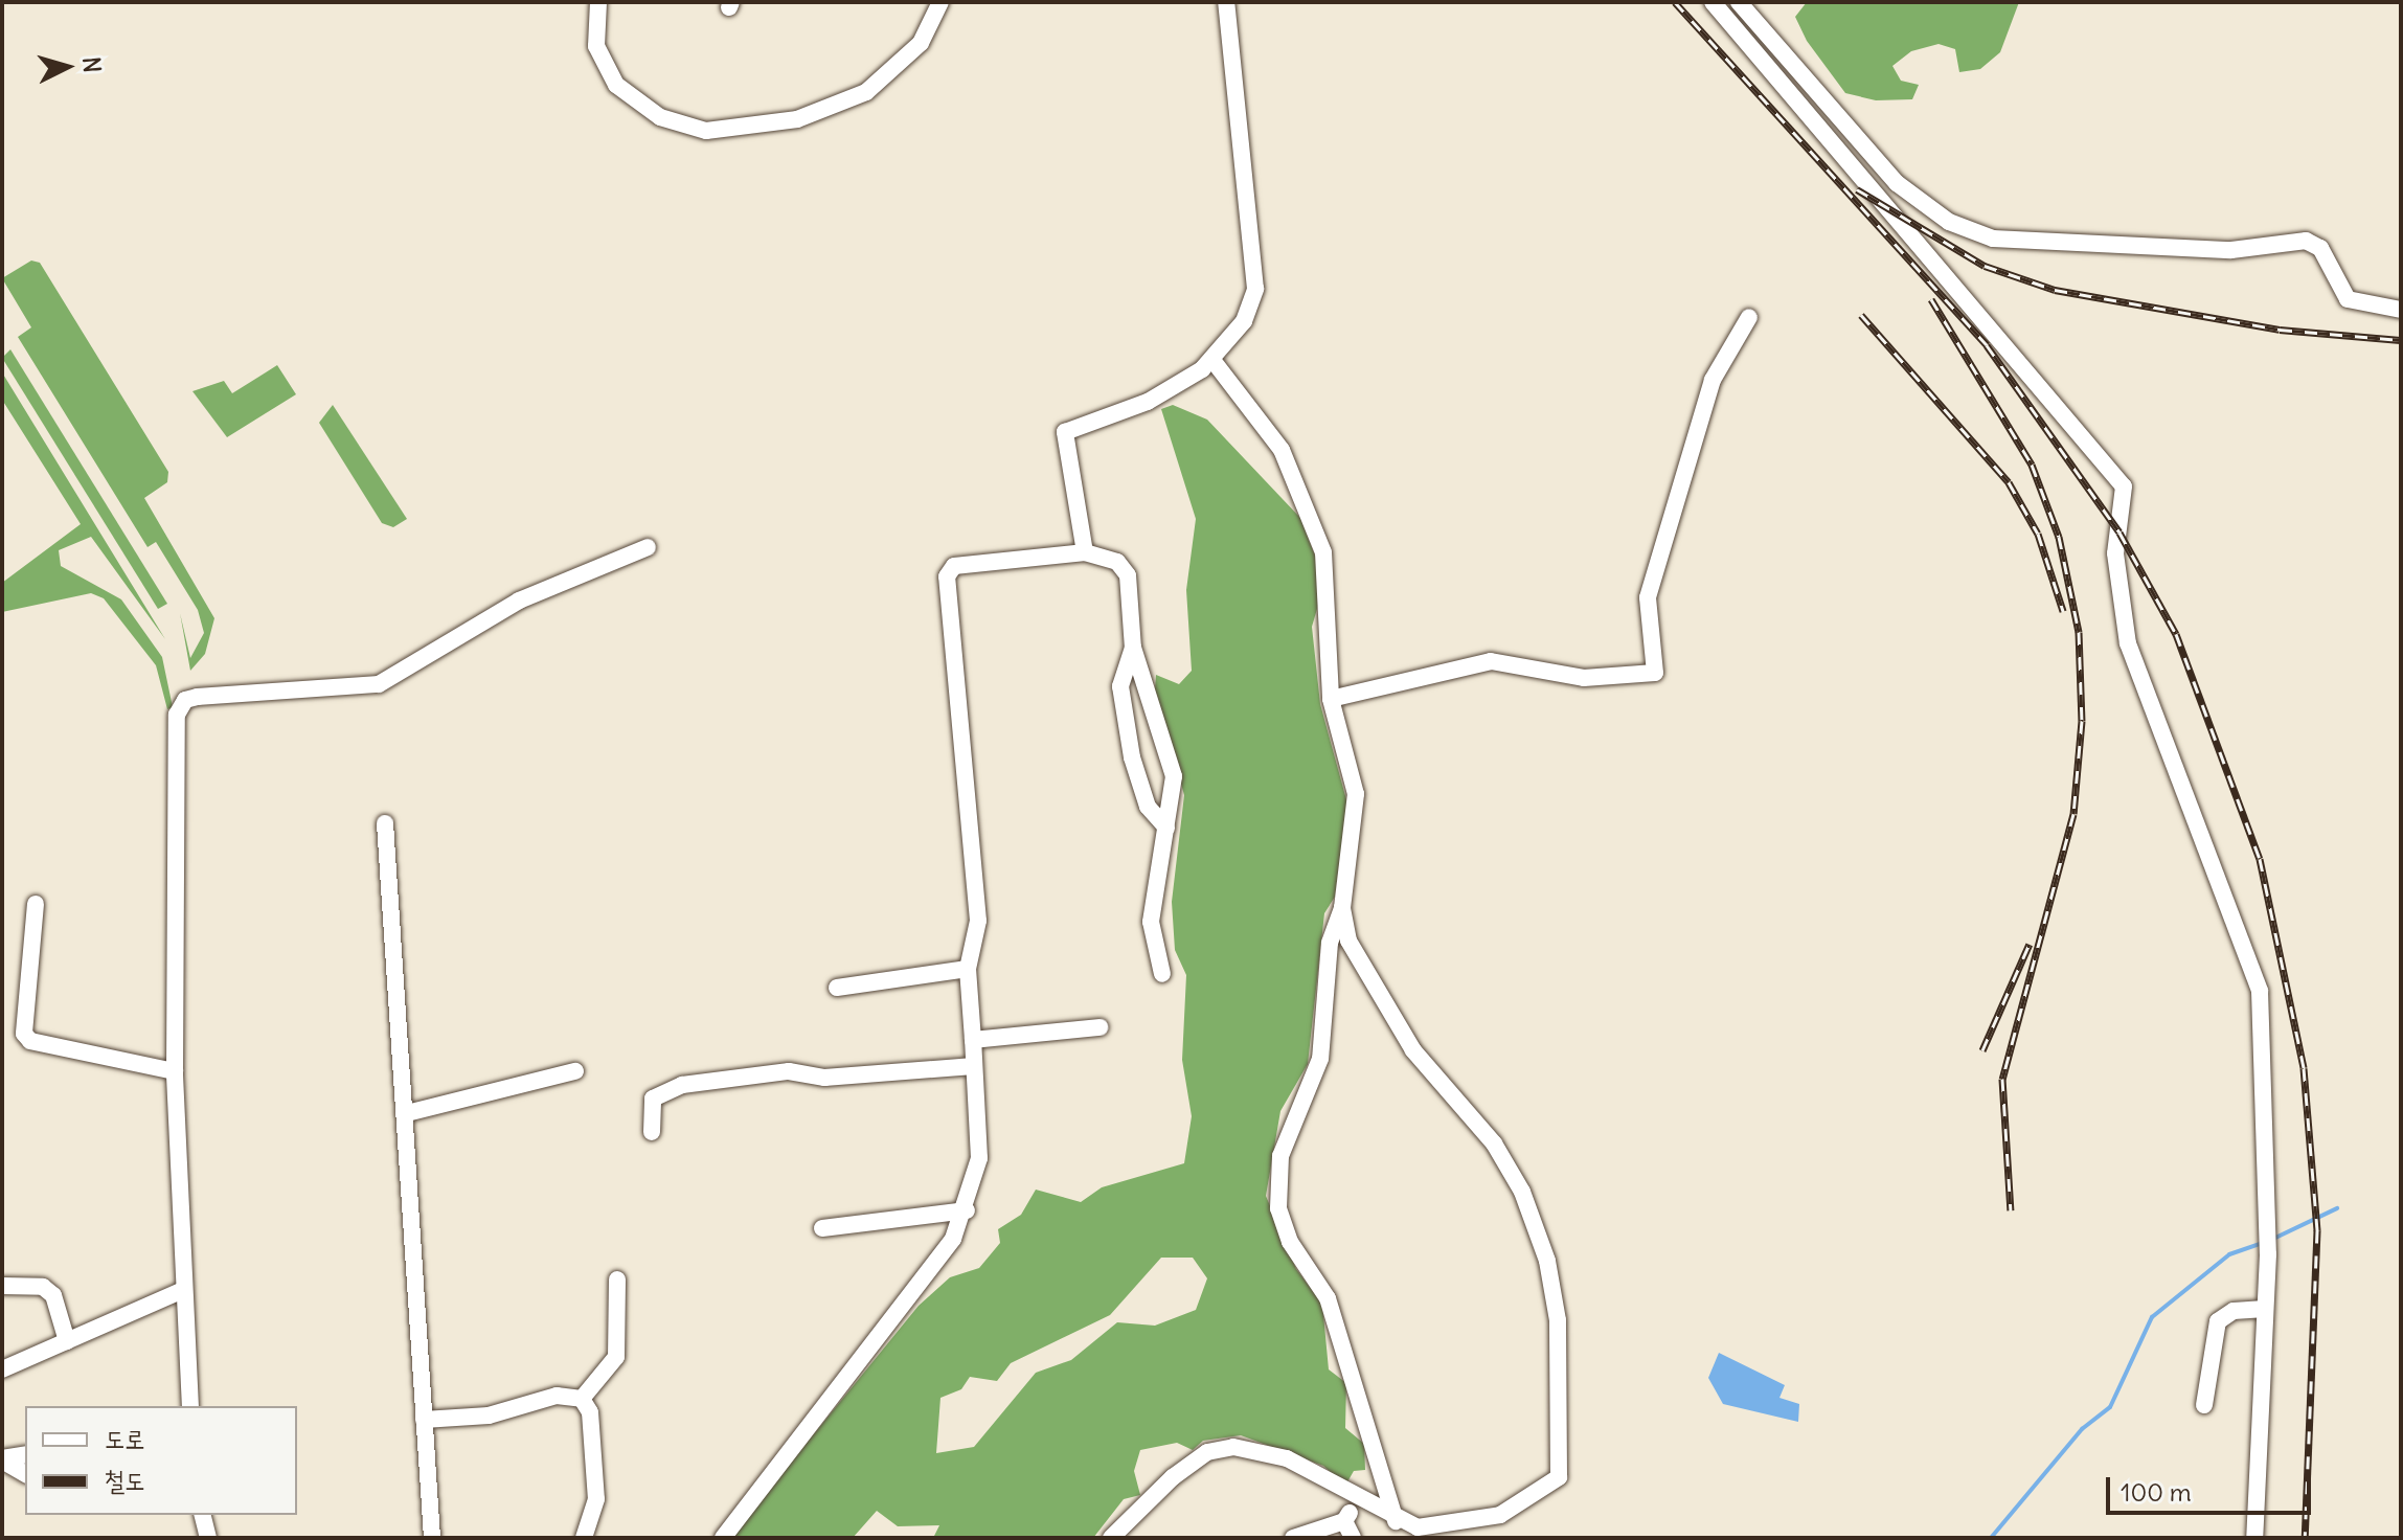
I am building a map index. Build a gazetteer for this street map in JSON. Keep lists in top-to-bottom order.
{
  "legend": ["도로", "철도"],
  "scale_bar": "100 m",
  "north": "right"
}
